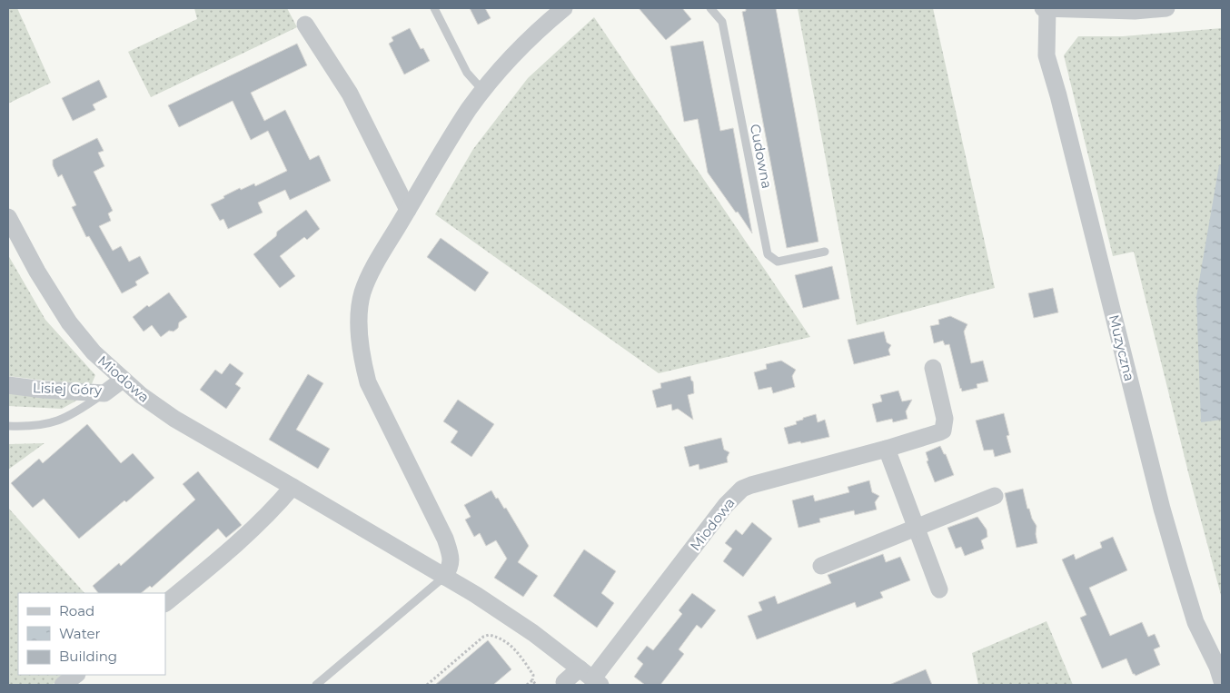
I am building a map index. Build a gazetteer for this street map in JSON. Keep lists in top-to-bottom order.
{
  "streets": {
    "street": ["Muzyczna", "Miodowa", "Lisiej Góry"],
    "lane": ["Cudowna"]
  },
  "crossings": [
    ["Miodowa", "Lisiej Góry"]
  ],
  "legend": ["Road", "Water", "Building"]
}
